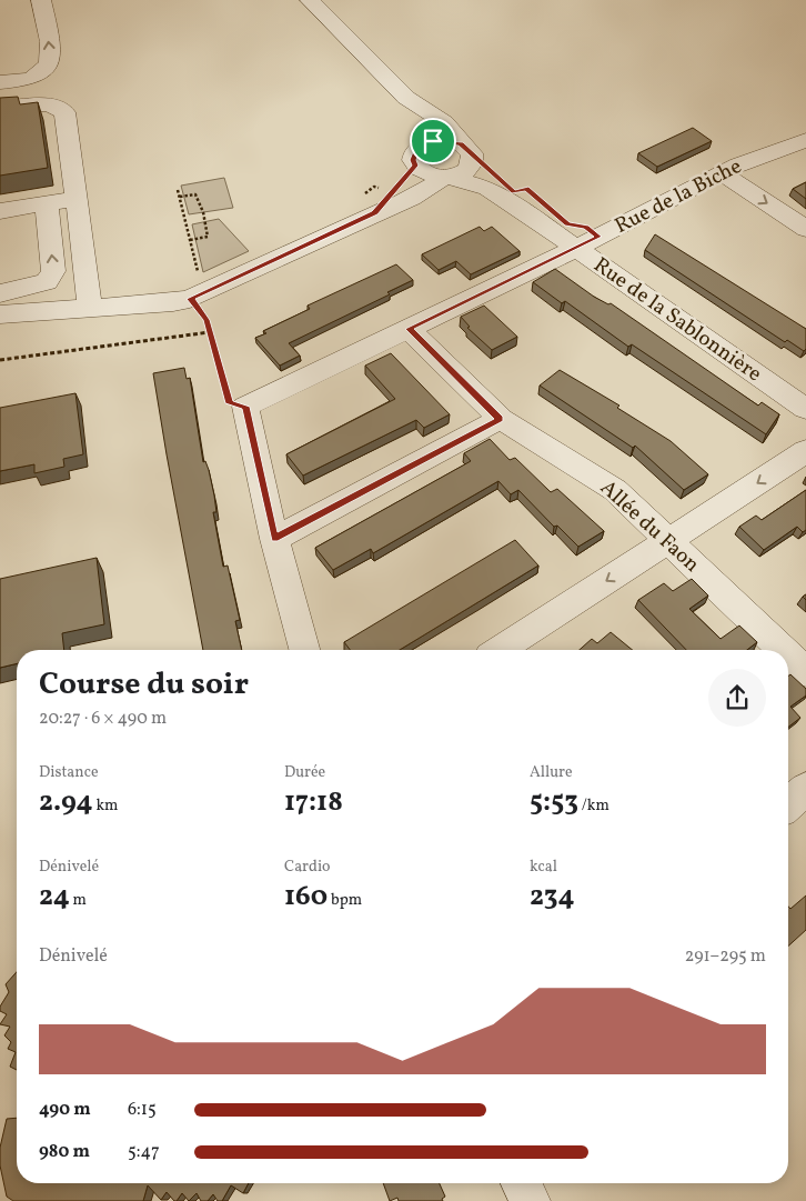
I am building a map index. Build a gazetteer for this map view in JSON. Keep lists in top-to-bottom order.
{
  "streets": {
    "street": ["Rue de la Biche", "Rue de la Sablonnière", "Allée du Faon"]
  },
  "crossings": [
    ["Rue de la Biche", "Rue de la Sablonnière"],
    ["Rue de la Biche", "Allée du Faon"]
  ],
  "page": {
    "heading": ["Course du soir", "20:27 · 6 × 490 m"],
    "stats": [
      ["Distance", "2.94 km"],
      ["Durée", "17:18"],
      ["Allure", "5:53 /km"],
      ["Dénivelé", "24 m"],
      ["Cardio", "160 bpm"],
      ["kcal", "234"]
    ],
    "chart": ["Dénivelé", "291–295 m"],
    "list": [
      {
        "name": "490 m",
        "note": "6:15"
      },
      {
        "name": "980 m",
        "note": "5:47"
      }
    ]
  }
}
